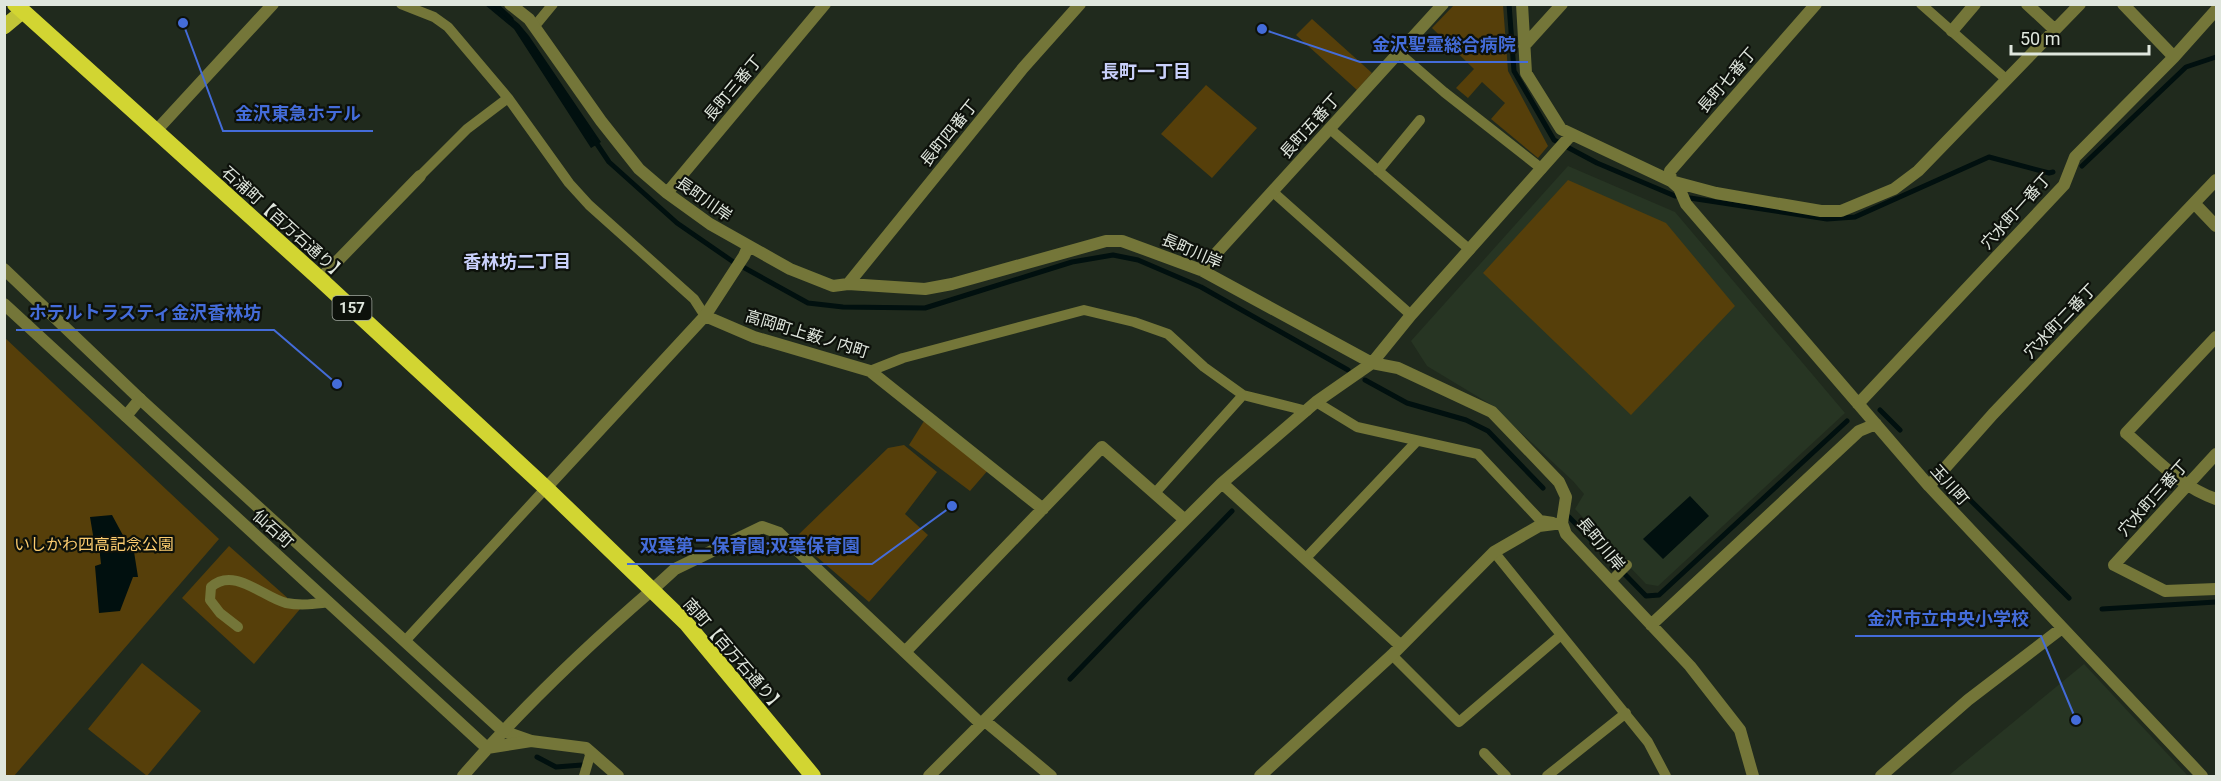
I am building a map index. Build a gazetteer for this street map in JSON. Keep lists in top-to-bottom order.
{
  "streets": {
    "highway": ["石浦町【百万石通り】", "157", "南町【百万石通り】"],
    "street": [
      "長町七番丁",
      "長町三番丁",
      "長町五番丁",
      "長町四番丁",
      "長町川岸",
      "穴水町一番丁",
      "穴水町二番丁",
      "高岡町上薮ノ内町",
      "玉川町",
      "穴水町三番丁",
      "仙石町"
    ]
  },
  "crossings": [
    ["長町七番丁", "玉川町"],
    ["長町三番丁", "長町川岸"],
    ["長町五番丁", "長町川岸"],
    ["長町四番丁", "長町川岸"],
    ["長町川岸", "高岡町上薮ノ内町"],
    ["穴水町一番丁", "玉川町"],
    ["石浦町【百万石通り】", "南町【百万石通り】"],
    ["穴水町二番丁", "玉川町"]
  ],
  "districts": ["長町一丁目", "香林坊二丁目"],
  "parks": ["いしかわ四高記念公園"],
  "places": [
    "金沢東急ホテル",
    "金沢聖霊総合病院",
    "ホテルトラスティ金沢香林坊",
    "双葉第二保育園;双葉保育園",
    "金沢市立中央小学校"
  ],
  "scale_bar": "50 m"
}
